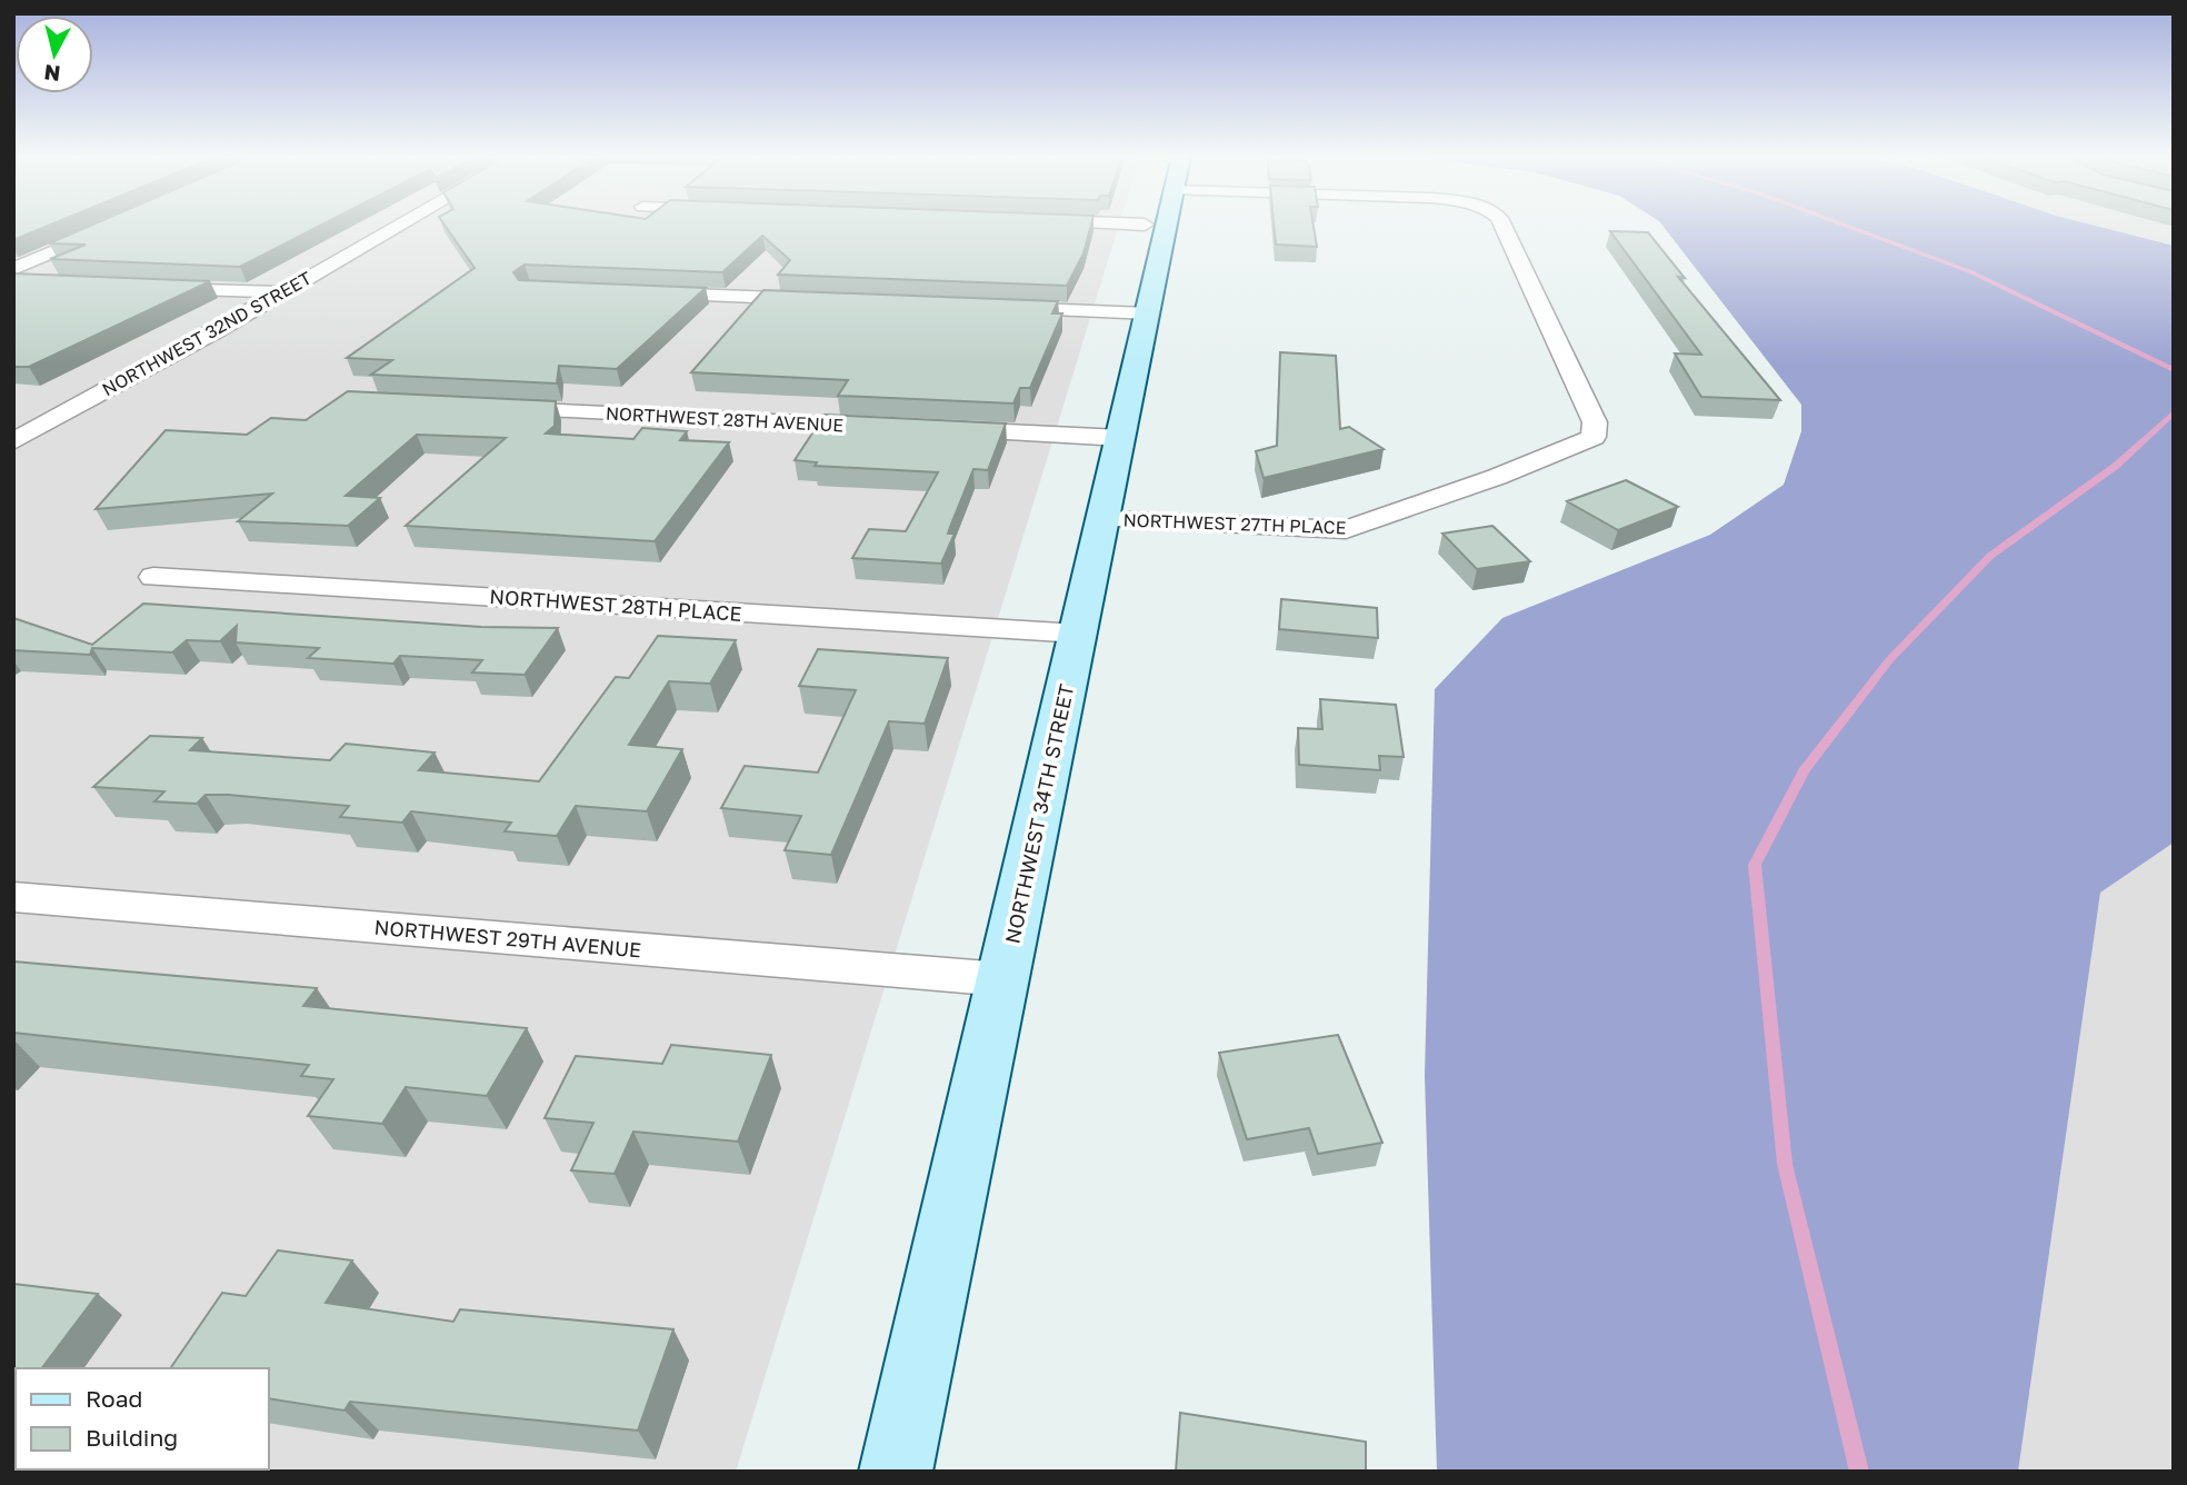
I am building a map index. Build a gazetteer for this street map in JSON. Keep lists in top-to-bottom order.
{
  "streets": {
    "main road": ["NORTHWEST 34TH STREET"],
    "street": [
      "NORTHWEST 32ND STREET",
      "NORTHWEST 28TH AVENUE",
      "NORTHWEST 27TH PLACE",
      "NORTHWEST 28TH PLACE",
      "NORTHWEST 29TH AVENUE"
    ]
  },
  "crossings": [
    ["NORTHWEST 27TH PLACE", "NORTHWEST 34TH STREET"],
    ["NORTHWEST 28TH PLACE", "NORTHWEST 34TH STREET"],
    ["NORTHWEST 34TH STREET", "NORTHWEST 29TH AVENUE"]
  ],
  "legend": ["Road", "Building"],
  "north": "bottom"
}
